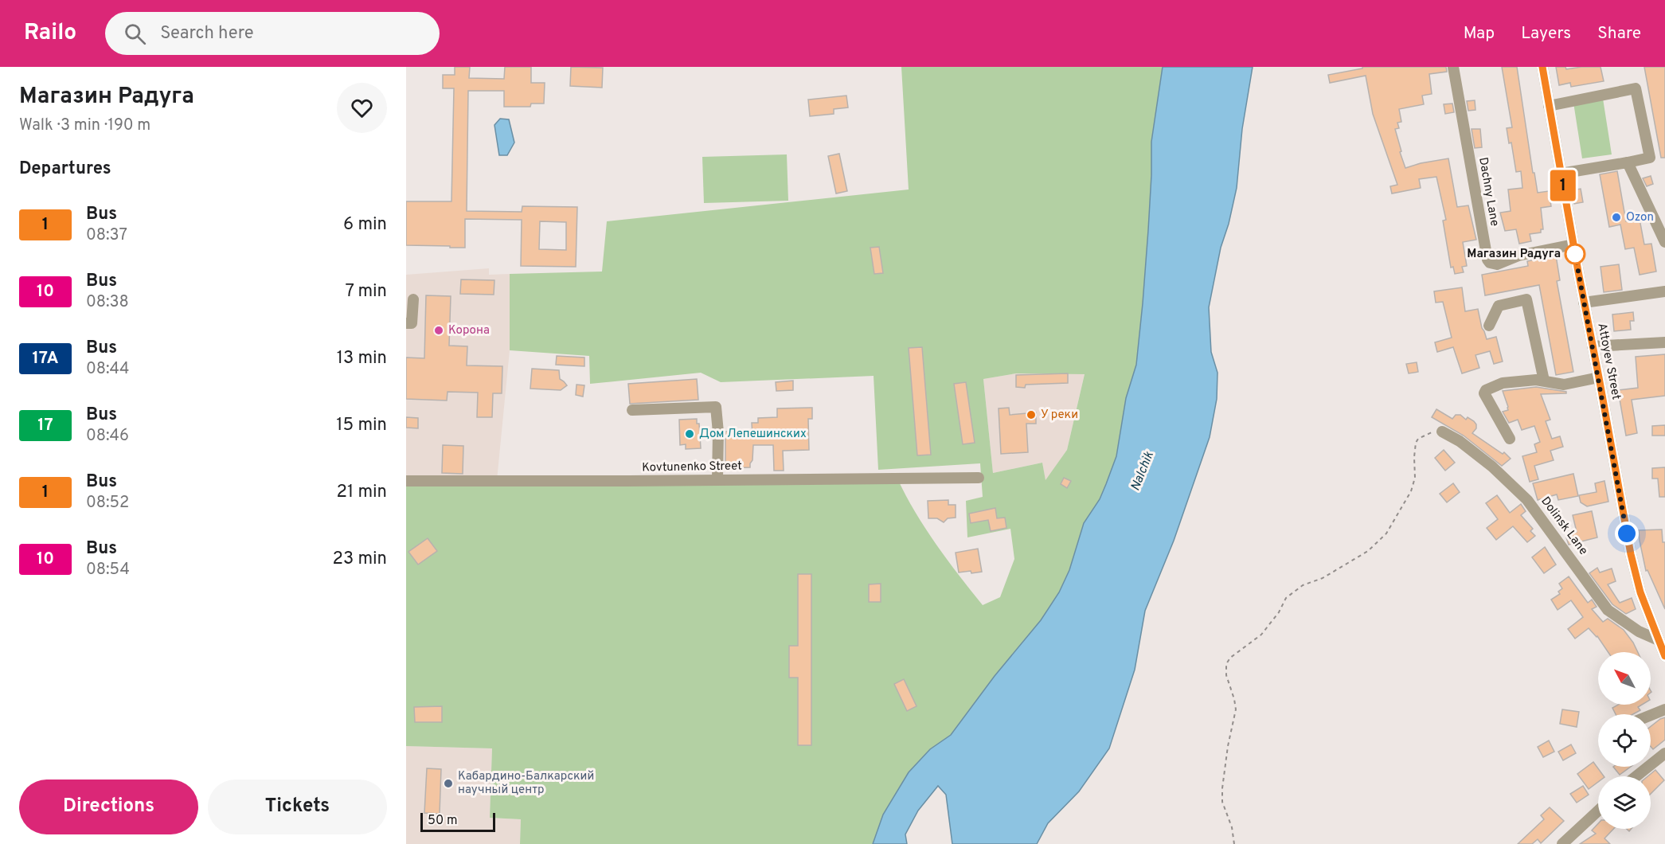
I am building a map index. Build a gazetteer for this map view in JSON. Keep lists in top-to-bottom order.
{
  "streets": {
    "street": [
      "Dachny Lane",
      "Attoyev Street",
      "Kovtunenko Street",
      "Dolinsk Lane"
    ]
  },
  "crossings": [
    ["Dachny Lane", "Attoyev Street"],
    ["Attoyev Street", "Dolinsk Lane"]
  ],
  "water": ["Nalchik"],
  "places": [
    "Ozon",
    "Магазин Радуга",
    "Корона",
    "У реки",
    "Дом Лепешинских",
    "Кабардино-Балкарский научный центр"
  ],
  "lines": ["bus line 1"],
  "scale_bar": "50 m",
  "north": "top left",
  "page": {
    "header": "Railo",
    "search": "Search here",
    "nav": ["Map", "Layers", "Share"],
    "heading": [
      ["Магазин Радуга", "Walk · 3 min · 190 m"],
      "Departures"
    ],
    "on_map": "1",
    "list": [
      {
        "mark": "1",
        "name": "Bus",
        "note": "08:37",
        "value": "6 min"
      },
      {
        "mark": "10",
        "name": "Bus",
        "note": "08:38",
        "value": "7 min"
      },
      {
        "mark": "17А",
        "name": "Bus",
        "note": "08:44",
        "value": "13 min"
      },
      {
        "mark": "17",
        "name": "Bus",
        "note": "08:46",
        "value": "15 min"
      },
      {
        "mark": "1",
        "name": "Bus",
        "note": "08:52",
        "value": "21 min"
      },
      {
        "mark": "10",
        "name": "Bus",
        "note": "08:54",
        "value": "23 min"
      }
    ],
    "buttons": ["Directions", "Tickets"],
    "scale": "50 m"
  }
}
